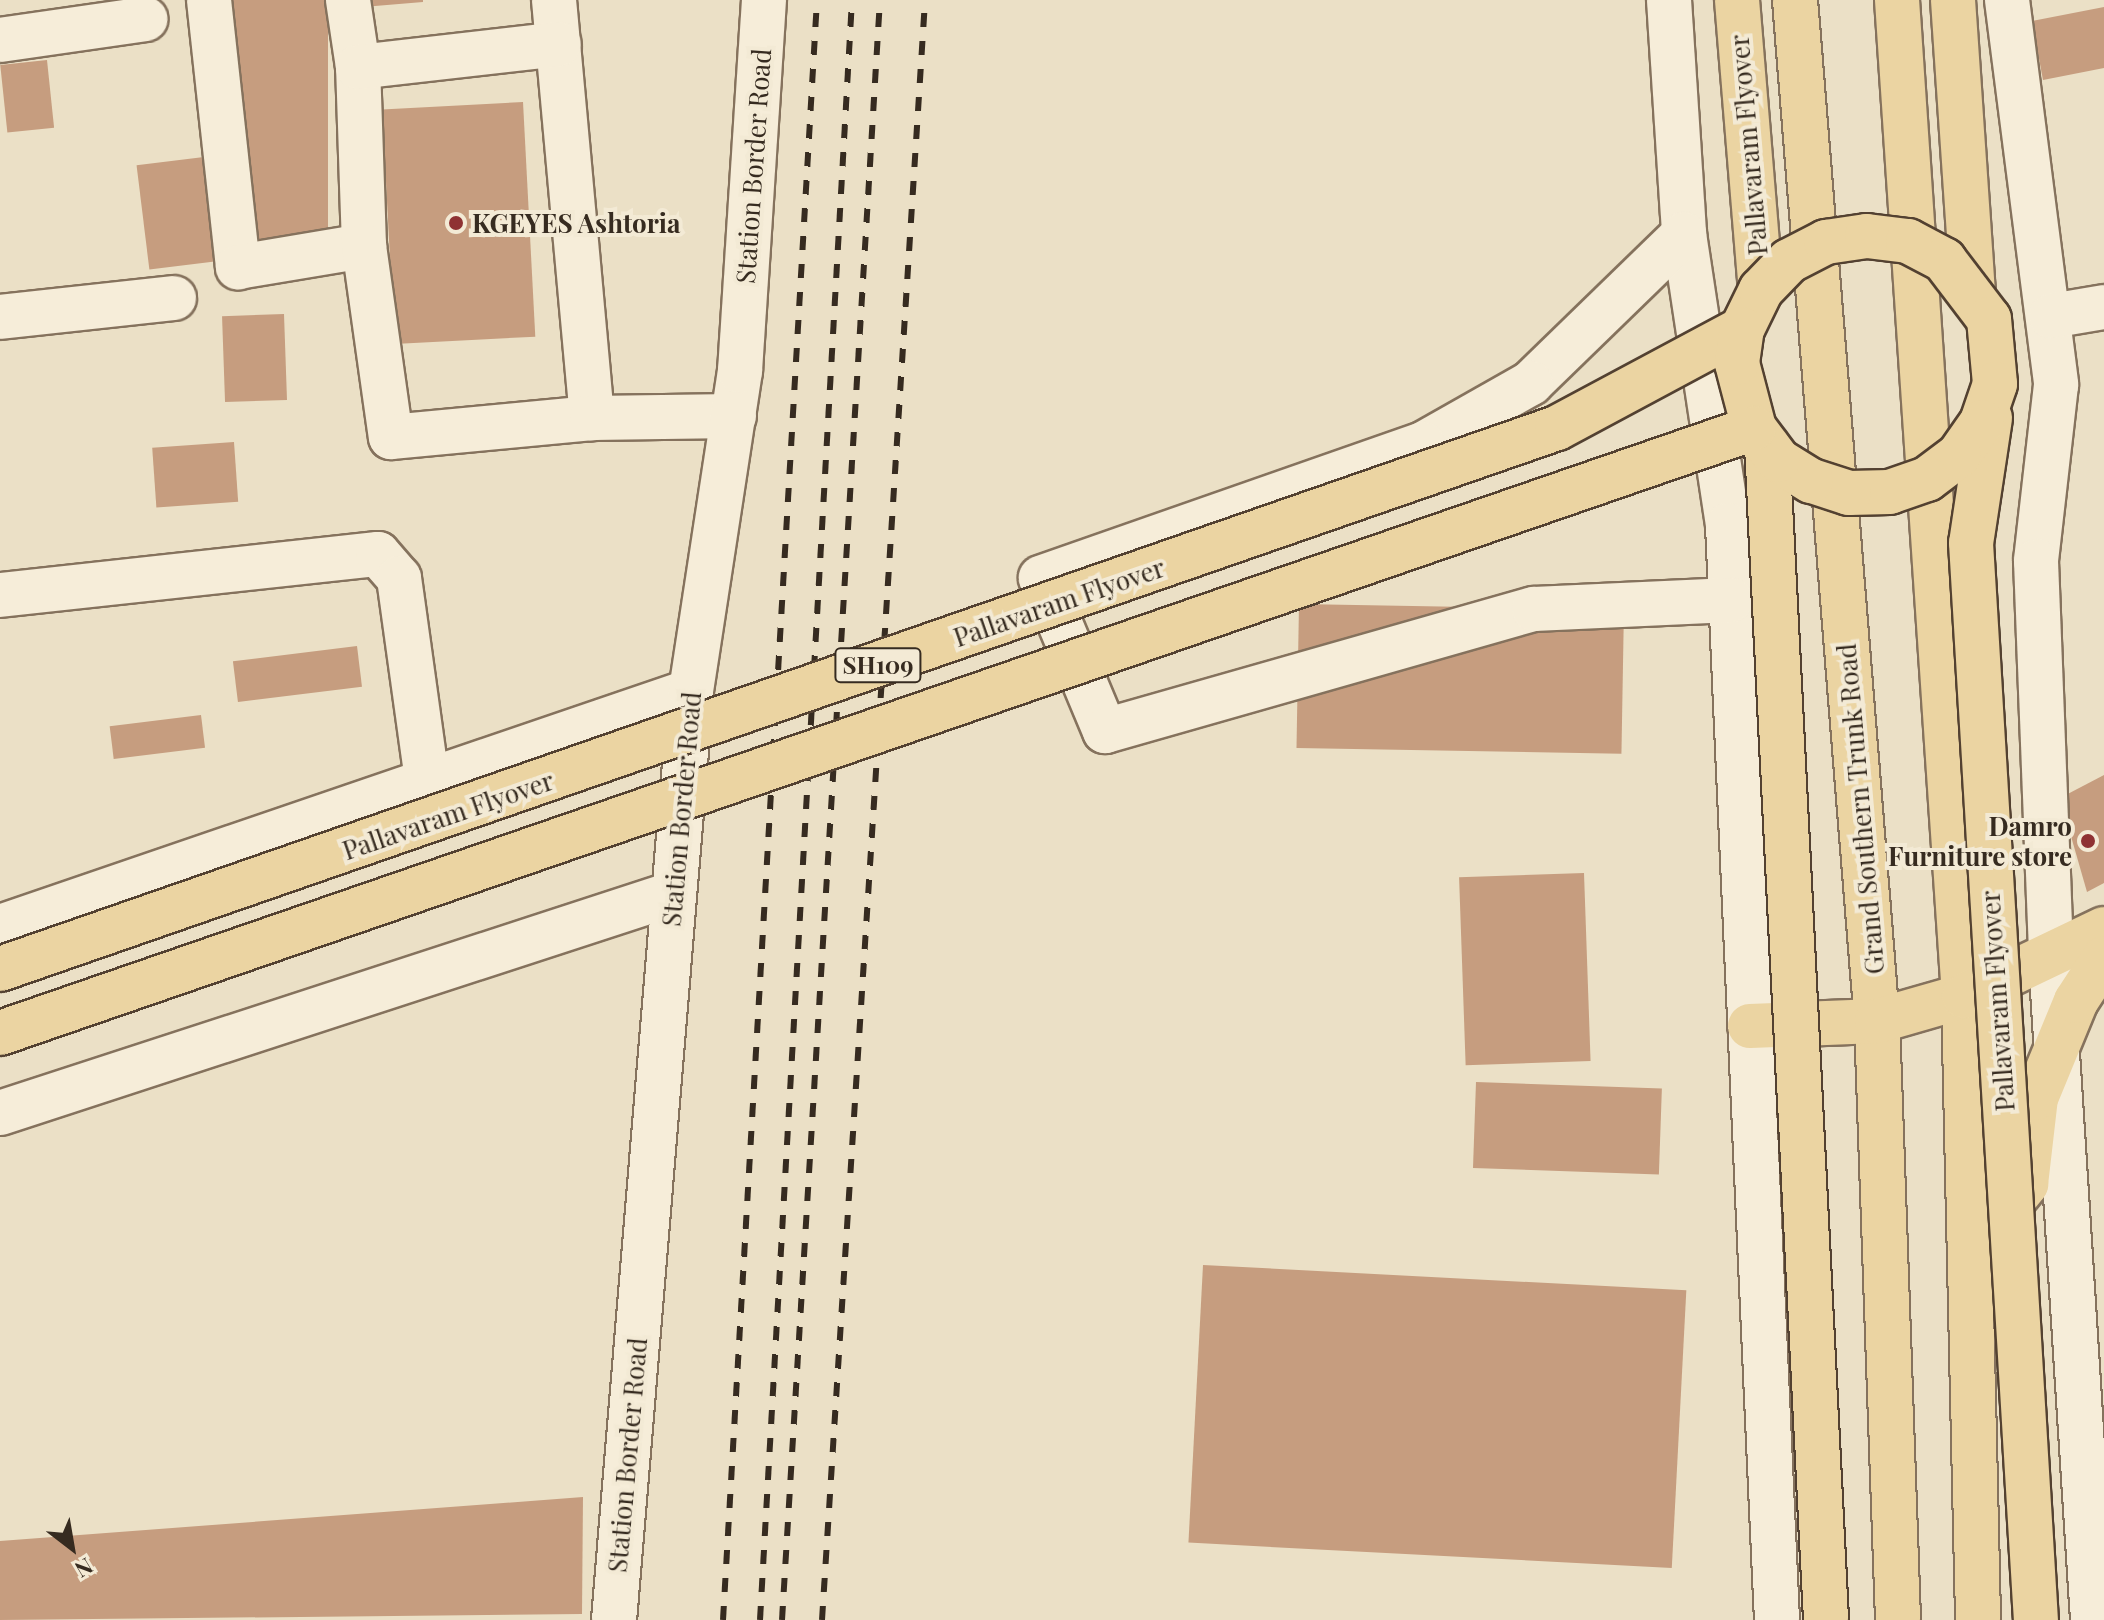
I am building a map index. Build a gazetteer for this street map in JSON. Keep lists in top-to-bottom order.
{
  "streets": {
    "main road": ["Pallavaram Flyover", "SH109", "Grand Southern Trunk Road"],
    "street": ["Station Border Road"]
  },
  "crossings": [
    ["Pallavaram Flyover", "SH109"]
  ],
  "places": ["KGEYES Ashtoria", "Damro Furniture store"],
  "north": "bottom right"
}
